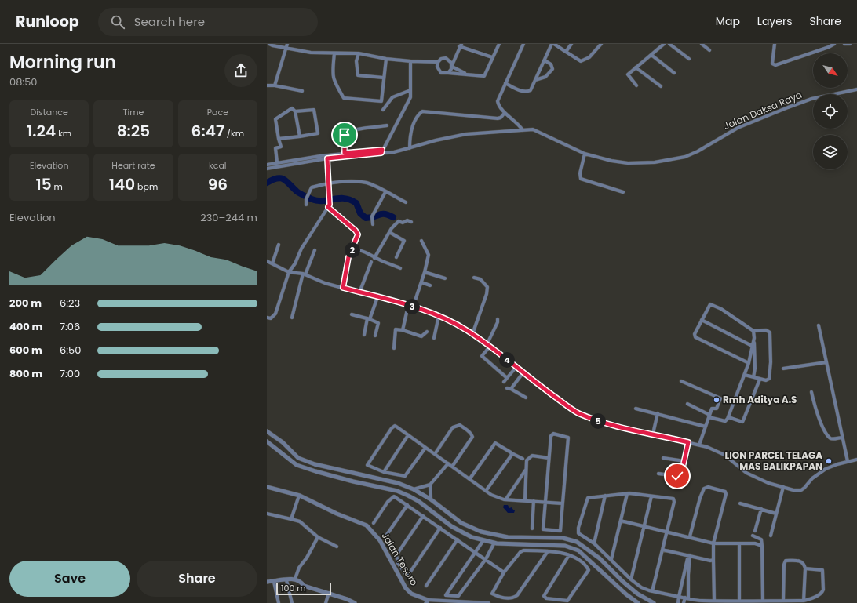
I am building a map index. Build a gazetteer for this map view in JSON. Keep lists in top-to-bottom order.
{
  "streets": {
    "street": ["Jalan Daksa Raya", "Jalan Tesoro"]
  },
  "places": ["Rmh Aditya A.S", "LION PARCEL TELAGA MAS BALIKPAPAN"],
  "scale_bar": "100 m",
  "north": "bottom right",
  "page": {
    "header": "Runloop",
    "search": "Search here",
    "nav": ["Map", "Layers", "Share"],
    "heading": ["Morning run", "08:50"],
    "stats": [
      ["Distance", "1.24 km"],
      ["Time", "8:25"],
      ["Pace", "6:47 /km"],
      ["Elevation", "15 m"],
      ["Heart rate", "140 bpm"],
      ["kcal", "96"]
    ],
    "chart": ["Elevation", "230–244 m"],
    "pins": [
      "2",
      "3",
      "4",
      "5"
    ],
    "list": [
      {
        "name": "200 m",
        "note": "6:23"
      },
      {
        "name": "400 m",
        "note": "7:06"
      },
      {
        "name": "600 m",
        "note": "6:50"
      },
      {
        "name": "800 m",
        "note": "7:00"
      }
    ],
    "buttons": ["Save", "Share"],
    "scale": "100 m"
  }
}
